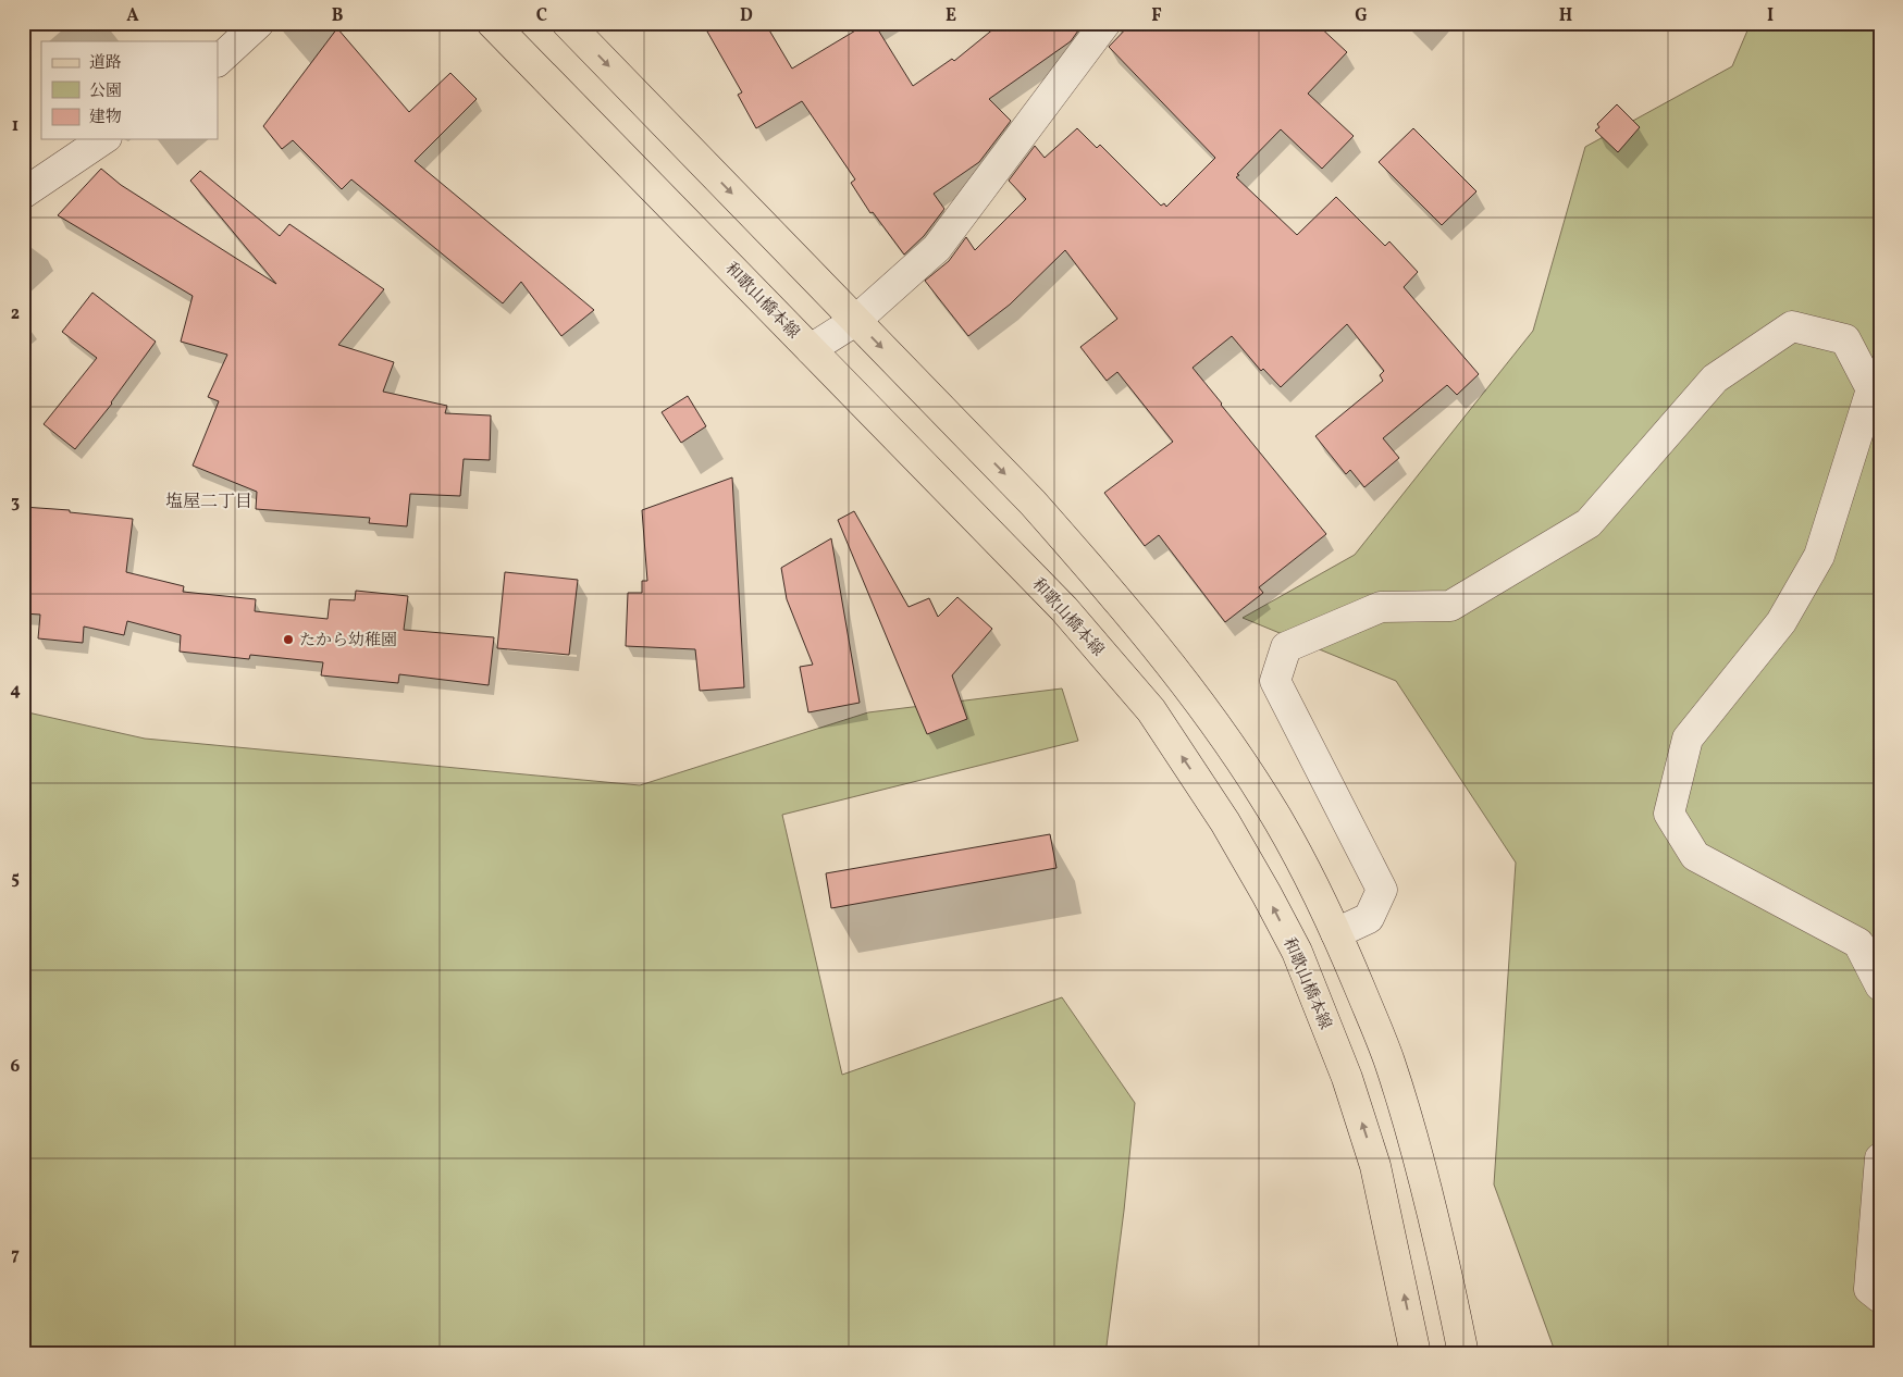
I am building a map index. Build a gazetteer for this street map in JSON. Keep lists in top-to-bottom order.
{
  "streets": {
    "main road": ["和歌山橋本線"]
  },
  "districts": ["塩屋二丁目"],
  "places": ["たから幼稚園"],
  "legend": ["道路", "公園", "建物"],
  "grid": {
    "columns": [
      "A",
      "B",
      "C",
      "D",
      "E",
      "F",
      "G",
      "H",
      "I"
    ],
    "rows": [
      "1",
      "2",
      "3",
      "4",
      "5",
      "6",
      "7"
    ]
  }
}
